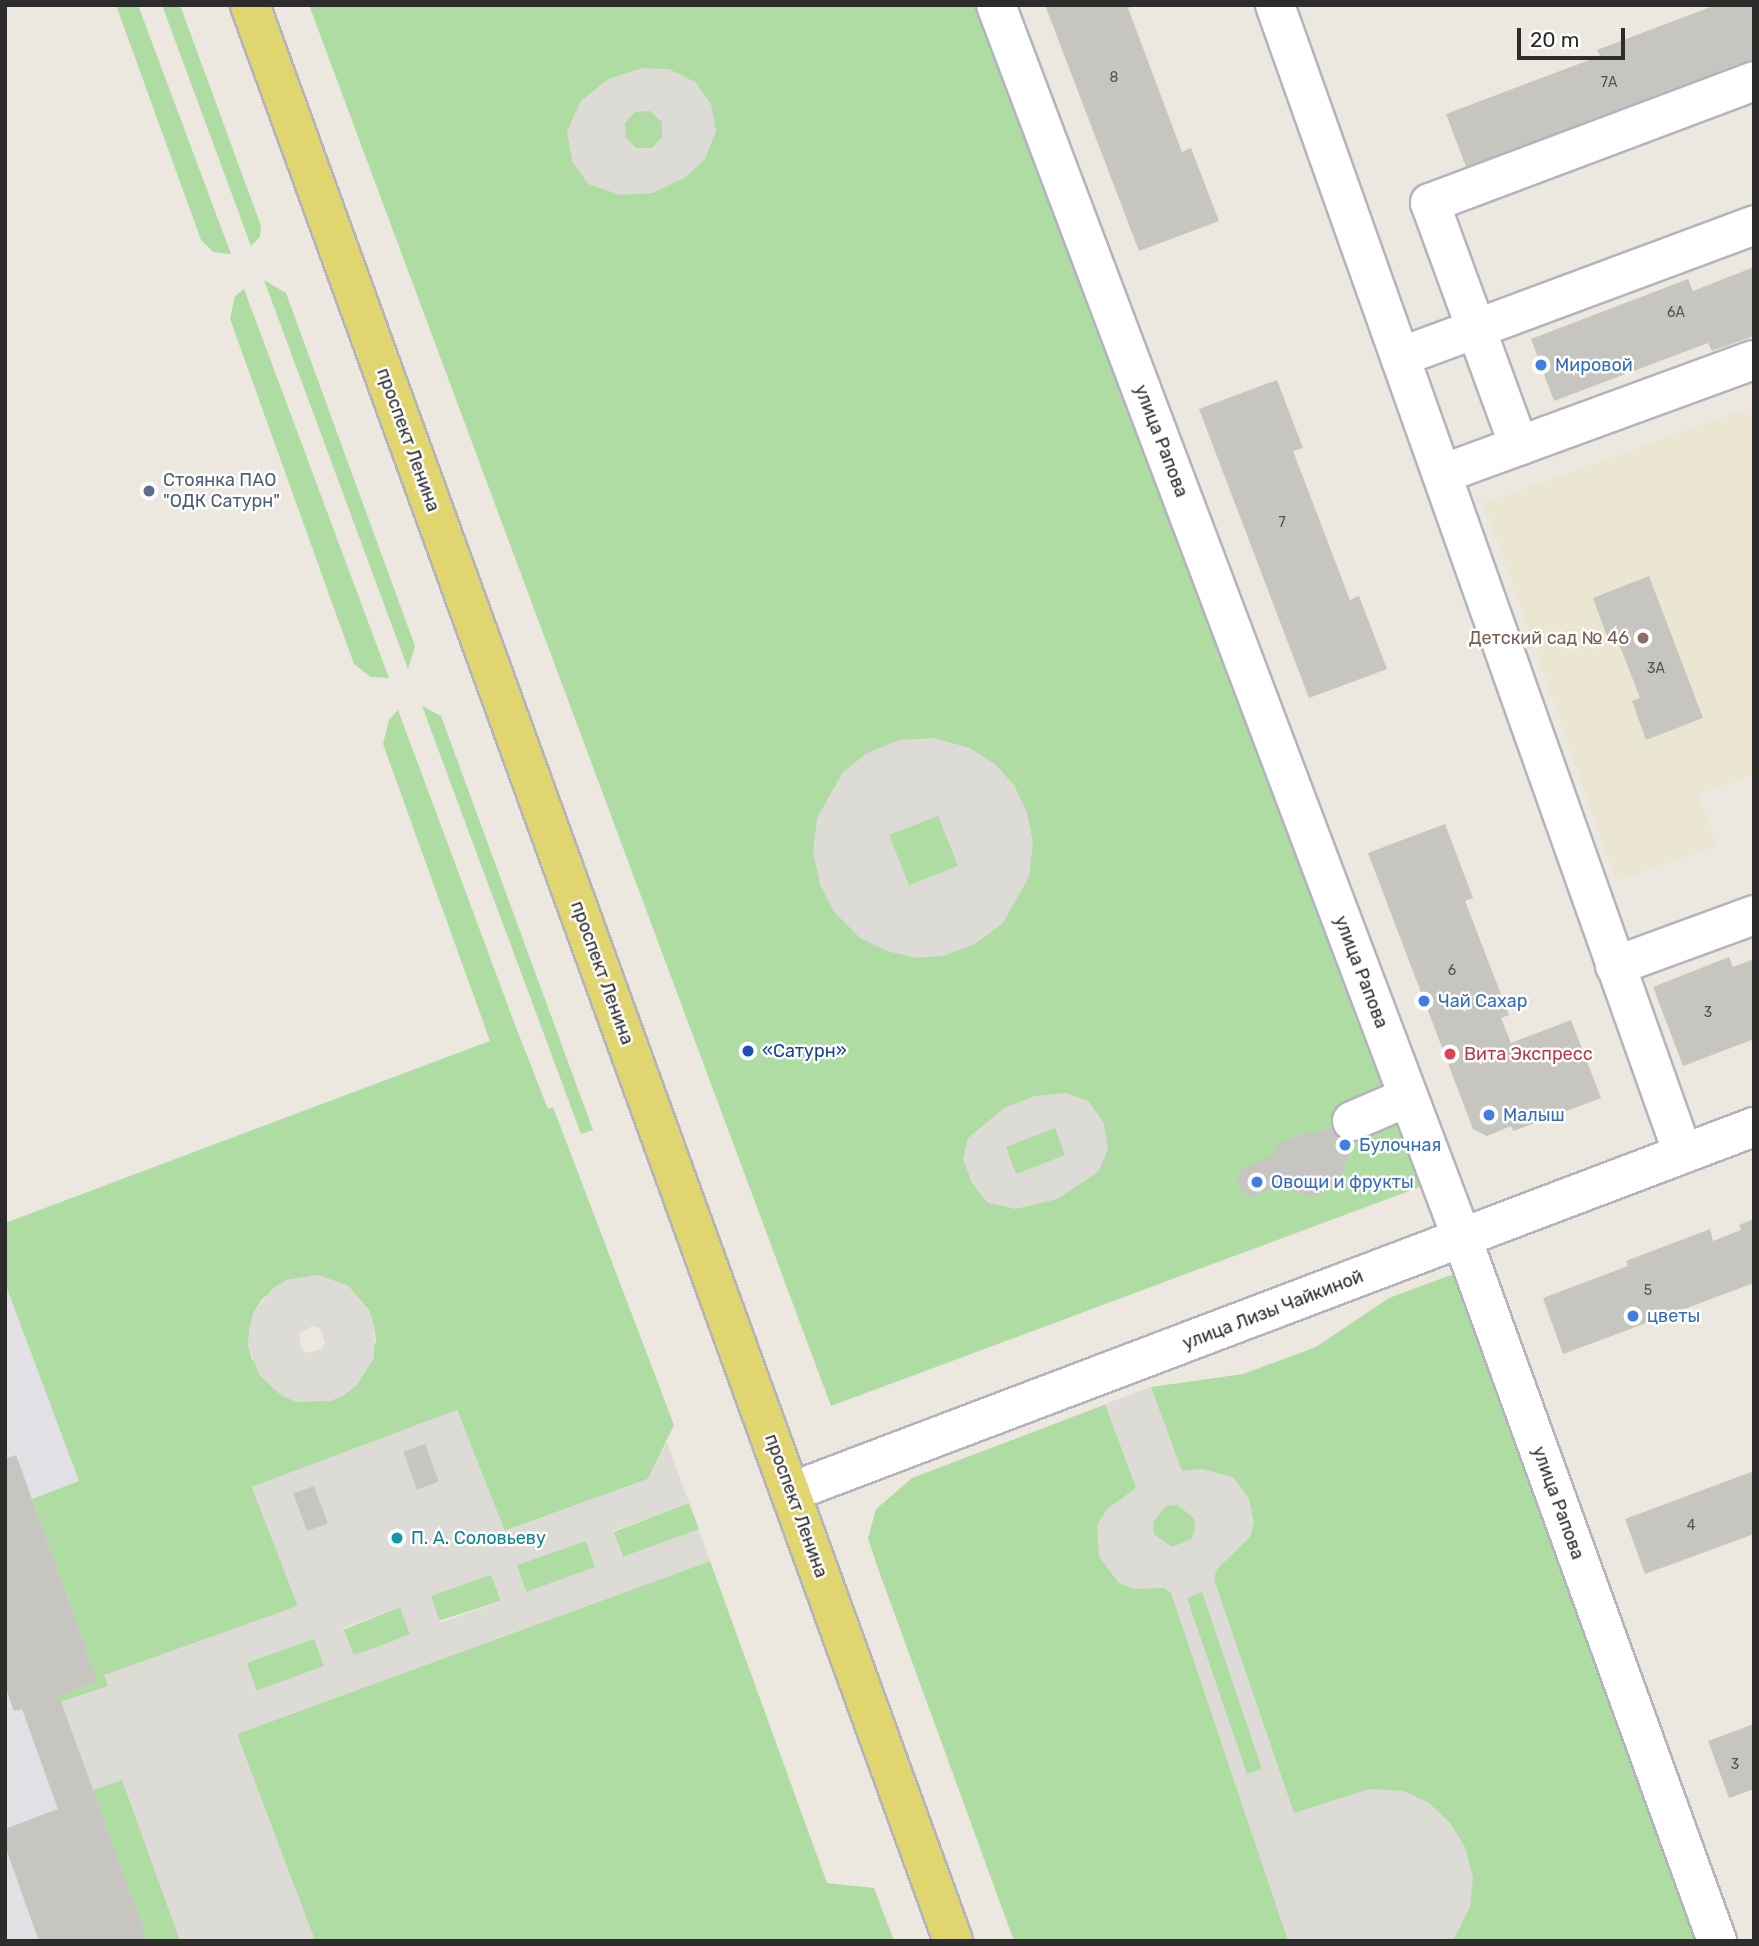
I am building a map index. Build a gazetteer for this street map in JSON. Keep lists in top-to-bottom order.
{
  "streets": {
    "main road": ["проспект Ленина"],
    "street": ["улица Рапова", "улица Лизы Чайкиной"]
  },
  "crossings": [
    ["проспект Ленина", "улица Лизы Чайкиной"],
    ["улица Рапова", "улица Лизы Чайкиной"]
  ],
  "places": [
    "Мировой",
    "Стоянка ПАО \"ОДК Сатурн\"",
    "Детский сад № 46",
    "Чай Сахар",
    "«Сатурн»",
    "Вита Экспресс",
    "Малыш",
    "Булочная",
    "Овощи и фрукты",
    "цветы",
    "П. А. Соловьеву"
  ],
  "house_numbers": [
    "8",
    "7А",
    "6А",
    "7",
    "3А",
    "6",
    "3",
    "5",
    "4",
    "3"
  ],
  "scale_bar": "20 m"
}
